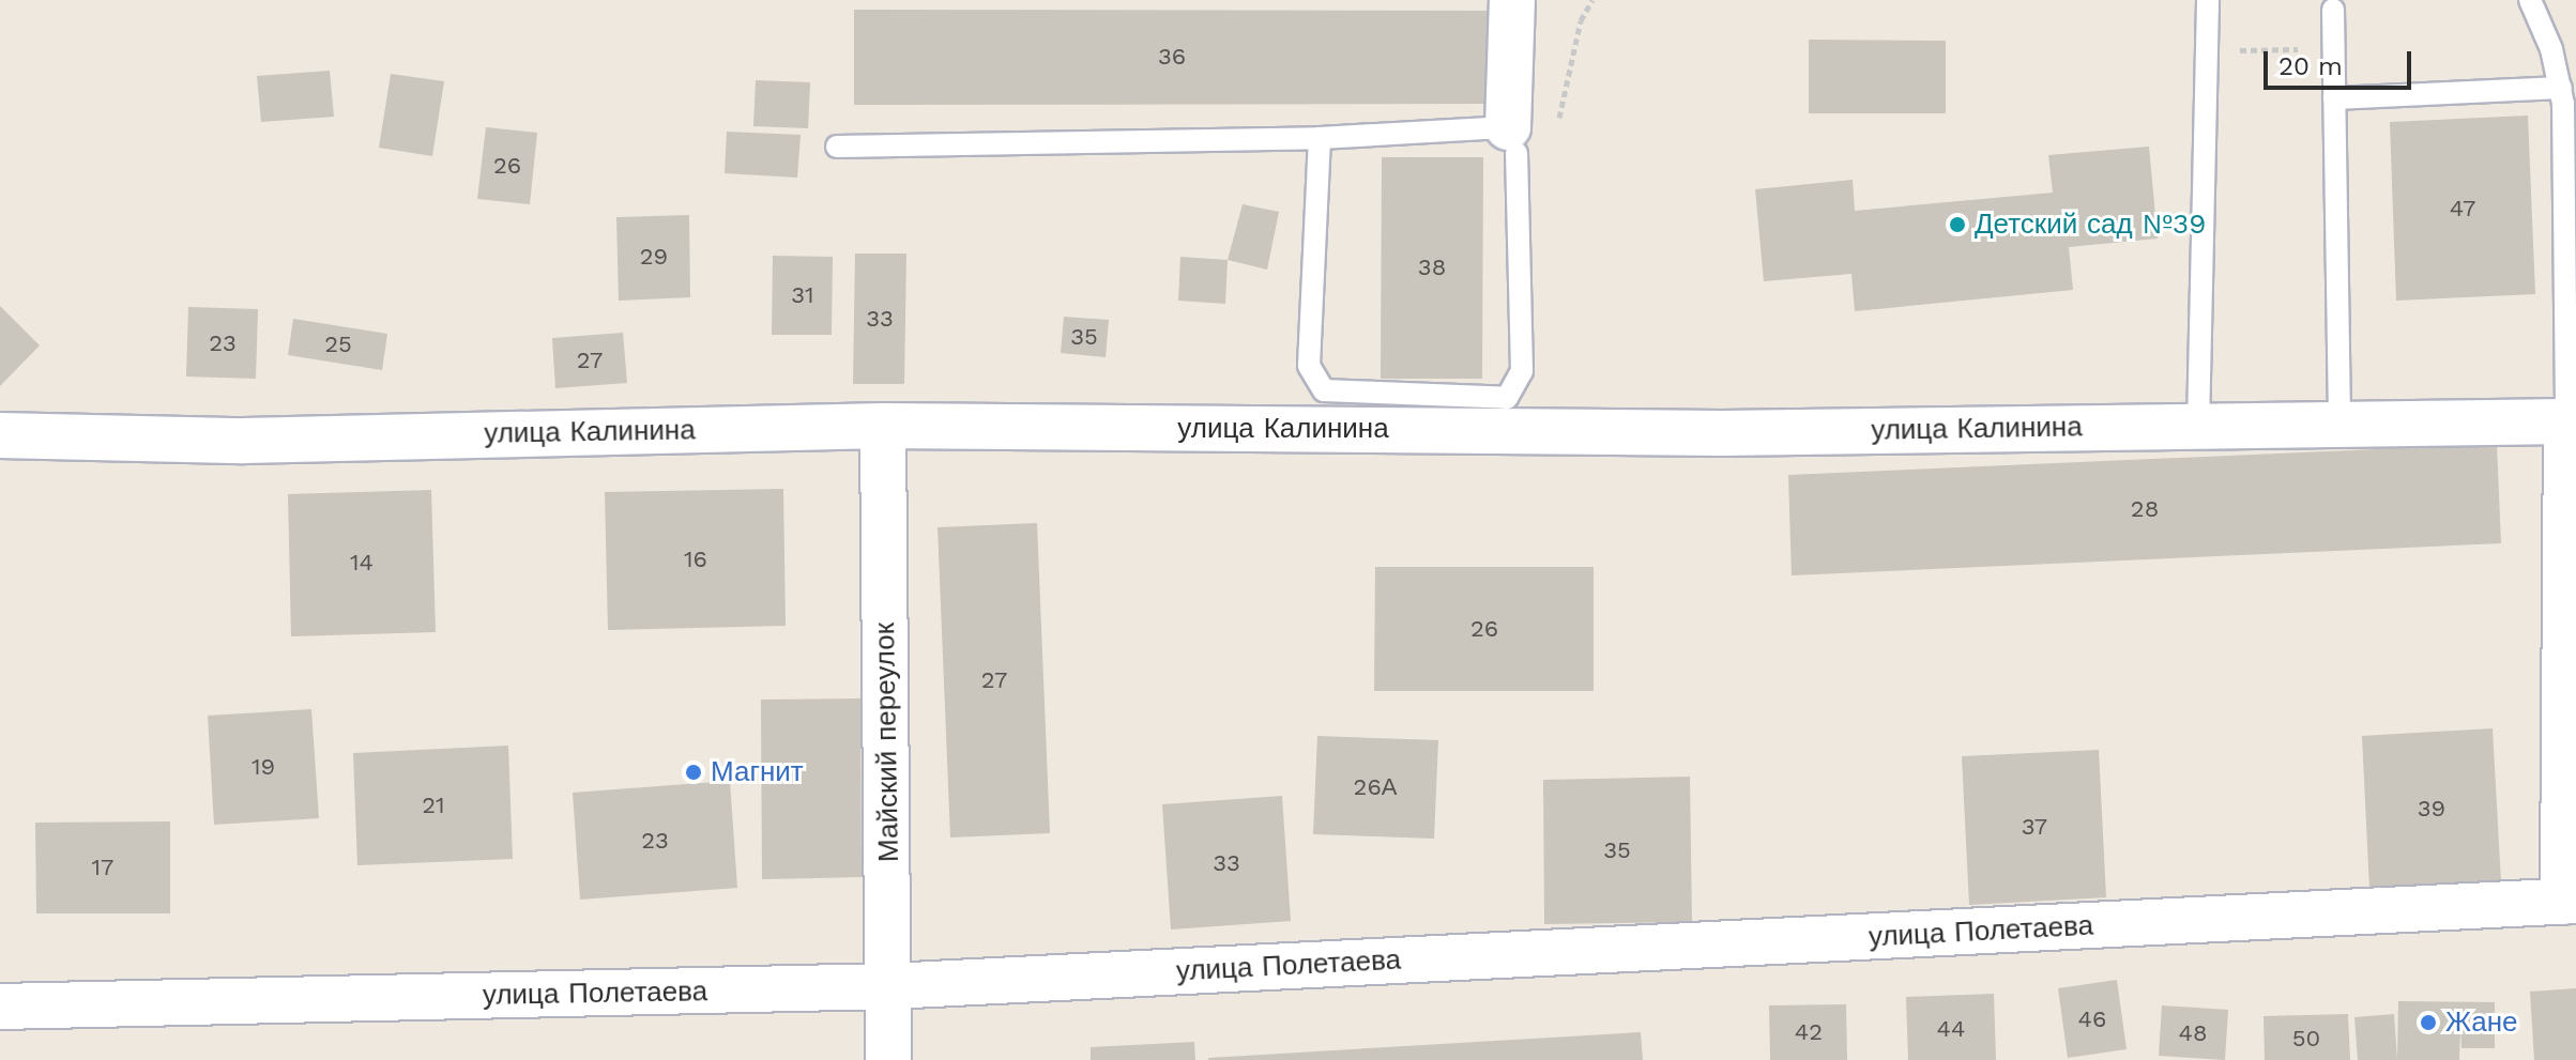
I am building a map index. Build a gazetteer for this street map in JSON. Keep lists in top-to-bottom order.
{
  "streets": {
    "street": ["улица Калинина", "Майский переулок", "улица Полетаева"]
  },
  "crossings": [
    ["улица Калинина", "Майский переулок"],
    ["Майский переулок", "улица Полетаева"]
  ],
  "places": ["Детский сад №39", "Магнит", "Жане"],
  "house_numbers": [
    "36",
    "26",
    "47",
    "29",
    "38",
    "31",
    "33",
    "35",
    "23",
    "25",
    "27",
    "28",
    "16",
    "14",
    "26",
    "27",
    "19",
    "26А",
    "21",
    "39",
    "37",
    "23",
    "35",
    "33",
    "17",
    "46",
    "44",
    "42",
    "48",
    "50"
  ],
  "scale_bar": "20 m"
}
